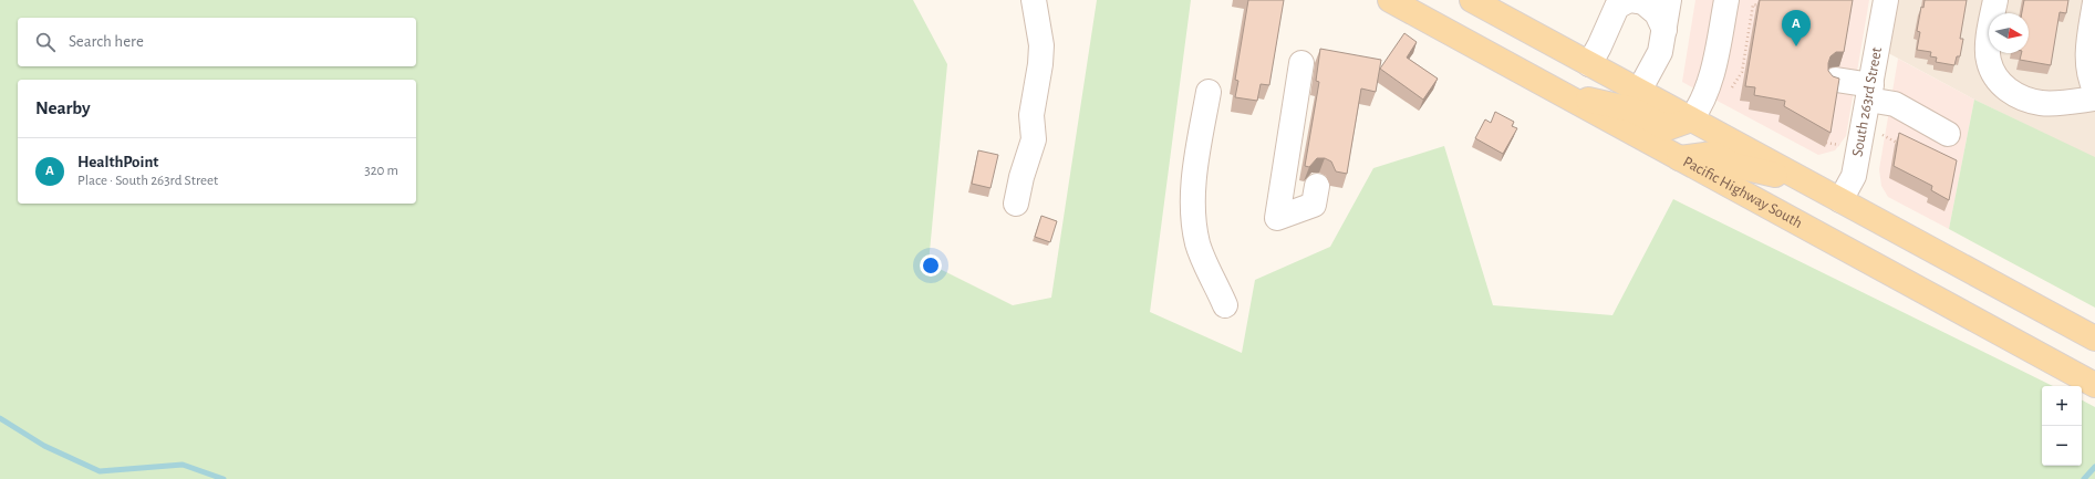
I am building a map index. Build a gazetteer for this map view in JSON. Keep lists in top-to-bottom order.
{
  "streets": {
    "main road": ["Pacific Highway South"],
    "street": ["South 263rd Street"]
  },
  "north": "right",
  "page": {
    "pins": "A",
    "search": "Search here",
    "heading": "Nearby",
    "list": [
      {
        "mark": "A",
        "name": "HealthPoint",
        "note": "Place · South 263rd Street",
        "value": "320 m"
      }
    ],
    "map_buttons": ["+", "−"]
  }
}
